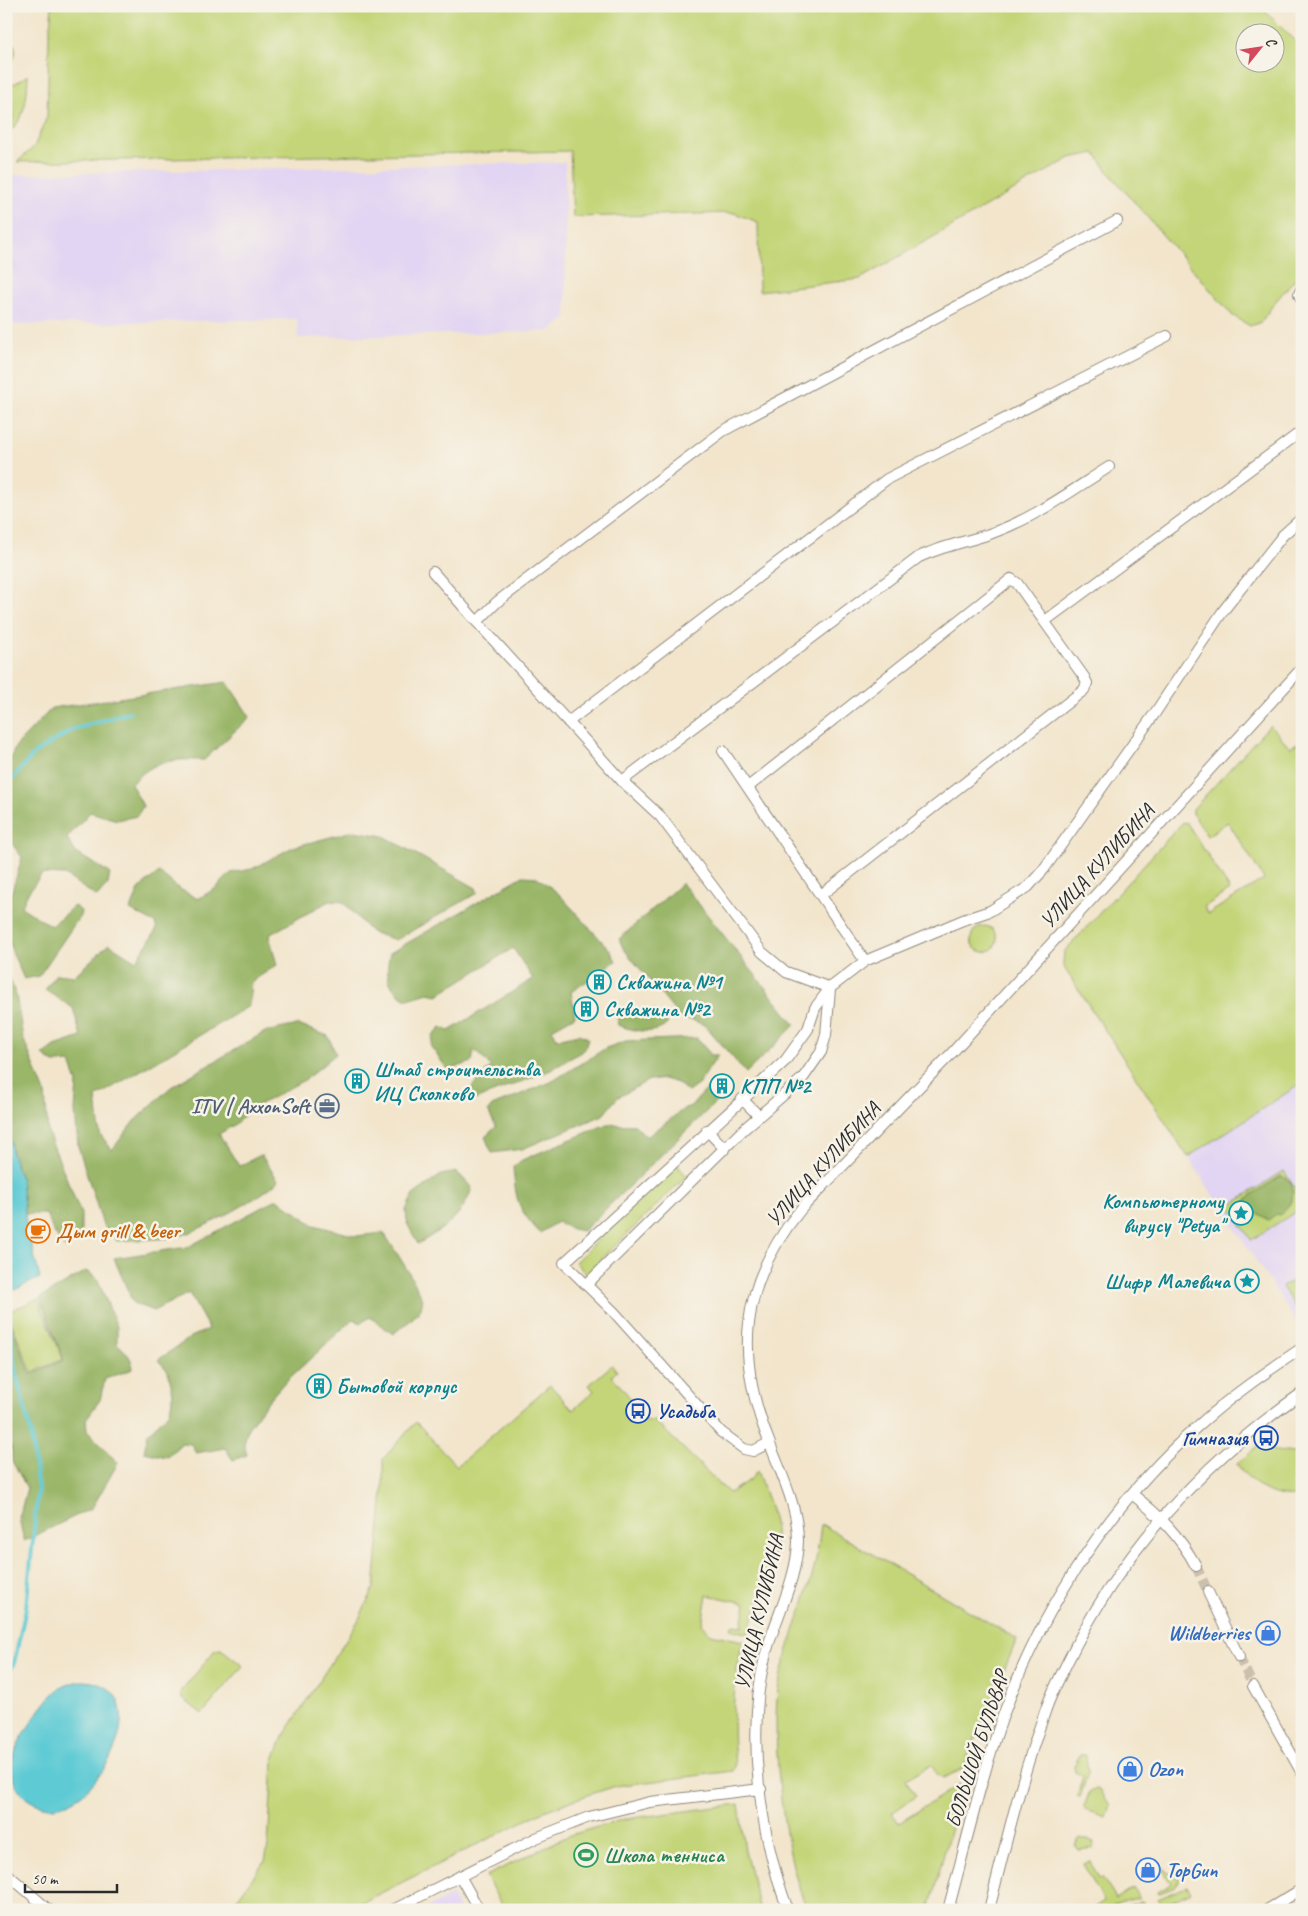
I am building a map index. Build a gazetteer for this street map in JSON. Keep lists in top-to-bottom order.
{
  "streets": {
    "street": ["УЛИЦА КУЛИБИНА", "БОЛЬШОЙ БУЛЬВАР"]
  },
  "places": {
    "building": [
      "Скважина №1",
      "Скважина №2",
      "Штаб строительства ИЦ Сколково",
      "КПП №2",
      "Бытовой корпус"
    ],
    "office": ["ITV | AxxonSoft"],
    "place": ["Компьютерному вирусу \"Petya\"", "Шифр Малевича"],
    "cafe": ["Дым grill & beer"],
    "bus stop": ["Усадьба", "Гимназия"],
    "shop": ["Wildberries", "Ozon", "TopGun"],
    "sports": ["Школа тенниса"]
  },
  "scale_bar": "50 m",
  "north": "top right"
}
